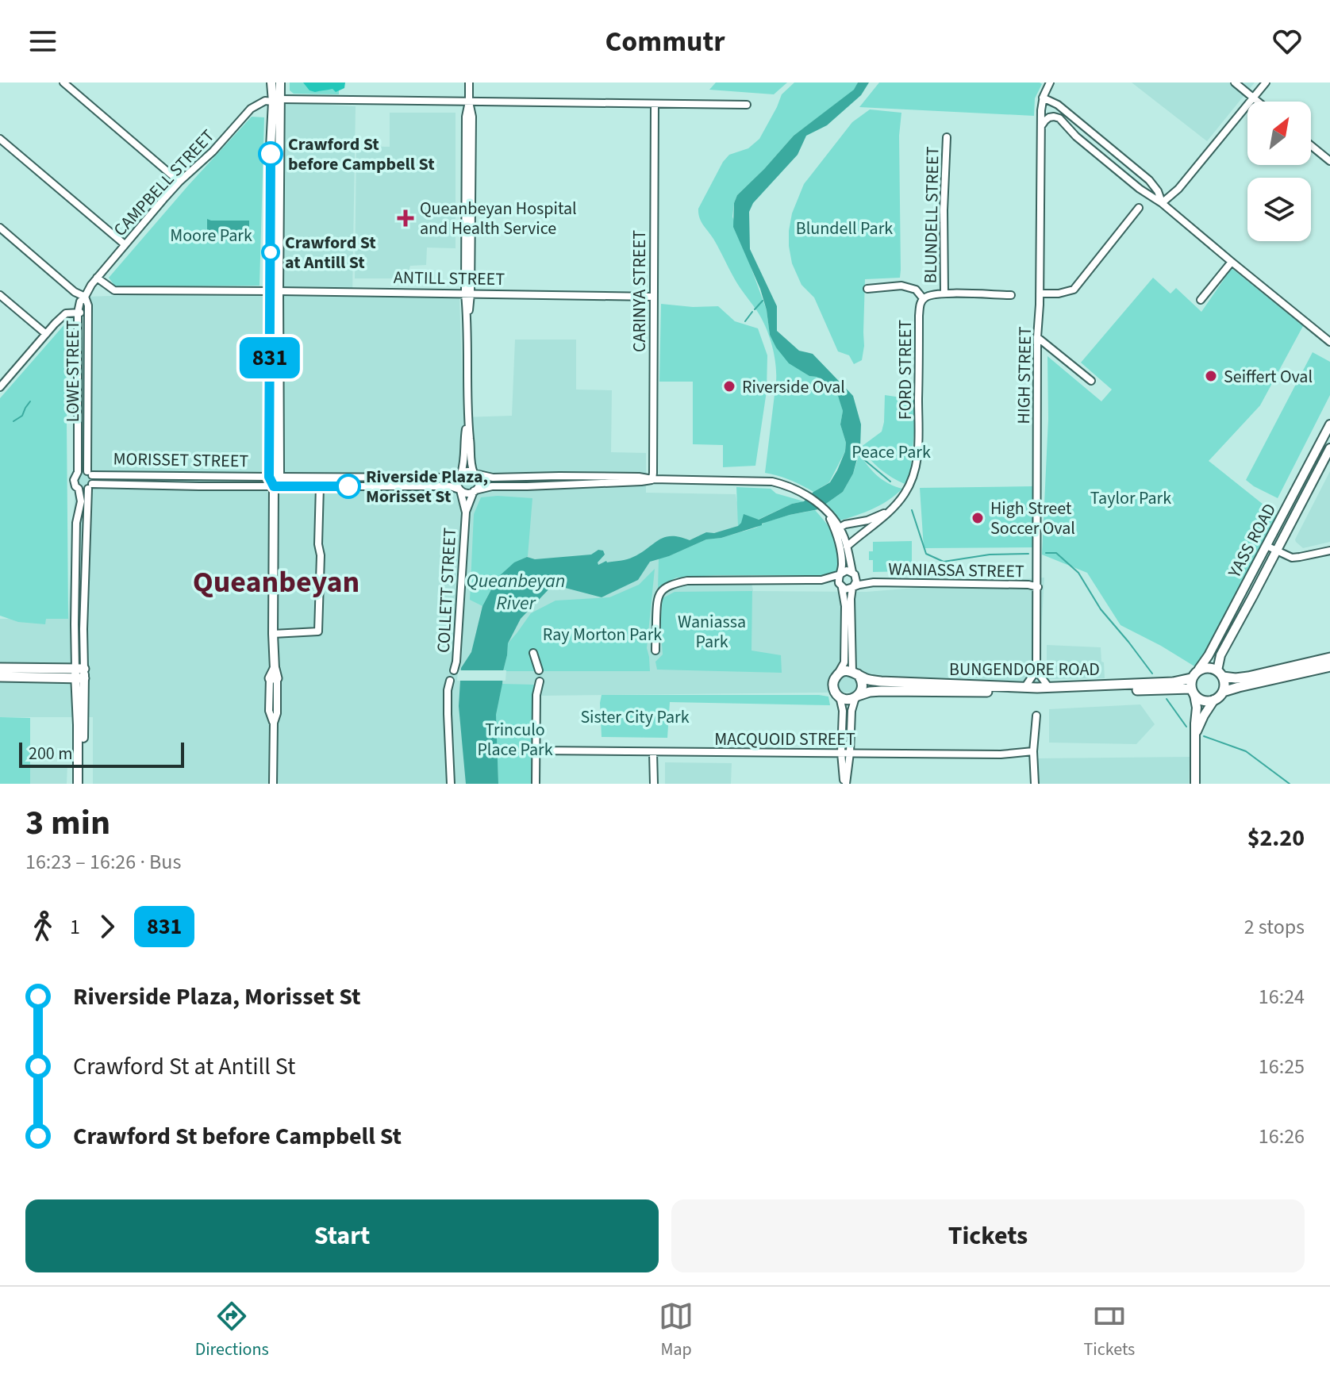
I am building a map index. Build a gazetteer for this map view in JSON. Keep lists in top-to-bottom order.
{
  "streets": {
    "highway": ["BUNGENDORE ROAD"],
    "main road": ["MORISSET STREET", "YASS ROAD"],
    "street": [
      "CAMPBELL STREET",
      "BLUNDELL STREET",
      "ANTILL STREET",
      "CARINYA STREET",
      "FORD STREET",
      "LOWE STREET",
      "HIGH STREET",
      "WANIASSA STREET",
      "COLLETT STREET",
      "MACQUOID STREET"
    ]
  },
  "crossings": [
    ["CAMPBELL STREET", "ANTILL STREET"],
    ["CAMPBELL STREET", "LOWE STREET"],
    ["BLUNDELL STREET", "FORD STREET"],
    ["ANTILL STREET", "CARINYA STREET"],
    ["LOWE STREET", "MORISSET STREET"],
    ["HIGH STREET", "WANIASSA STREET"],
    ["MORISSET STREET", "COLLETT STREET"],
    ["YASS ROAD", "BUNGENDORE ROAD"]
  ],
  "districts": ["Queanbeyan"],
  "water": ["Queanbeyan River"],
  "parks": [
    "Blundell Park",
    "Moore Park",
    "Peace Park",
    "Taylor Park",
    "Waniassa Park",
    "Ray Morton Park",
    "Sister City Park",
    "Trinculo Place Park"
  ],
  "places": {
    "other": [
      "Crawford St before Campbell St",
      "Crawford St at Antill St",
      "Seiffert Oval",
      "Riverside Oval",
      "Riverside Plaza, Morisset St",
      "High Street Soccer Oval"
    ],
    "health": ["Queanbeyan Hospital and Health Service"]
  },
  "lines": ["bus line 831"],
  "scale_bar": "200 m",
  "north": "top right",
  "page": {
    "header": "Commutr",
    "on_map": "831",
    "scale": "200 m",
    "heading": ["3 min", "16:23 – 16:26 · Bus", "$2.20"],
    "legs": ["1", "831", "2 stops"],
    "list": [
      {
        "name": "Riverside Plaza, Morisset St",
        "value": "16:24"
      },
      {
        "name": "Crawford St at Antill St",
        "value": "16:25"
      },
      {
        "name": "Crawford St before Campbell St",
        "value": "16:26"
      }
    ],
    "buttons": ["Start", "Tickets"],
    "tabs": ["Directions", "Map", "Tickets"]
  }
}
